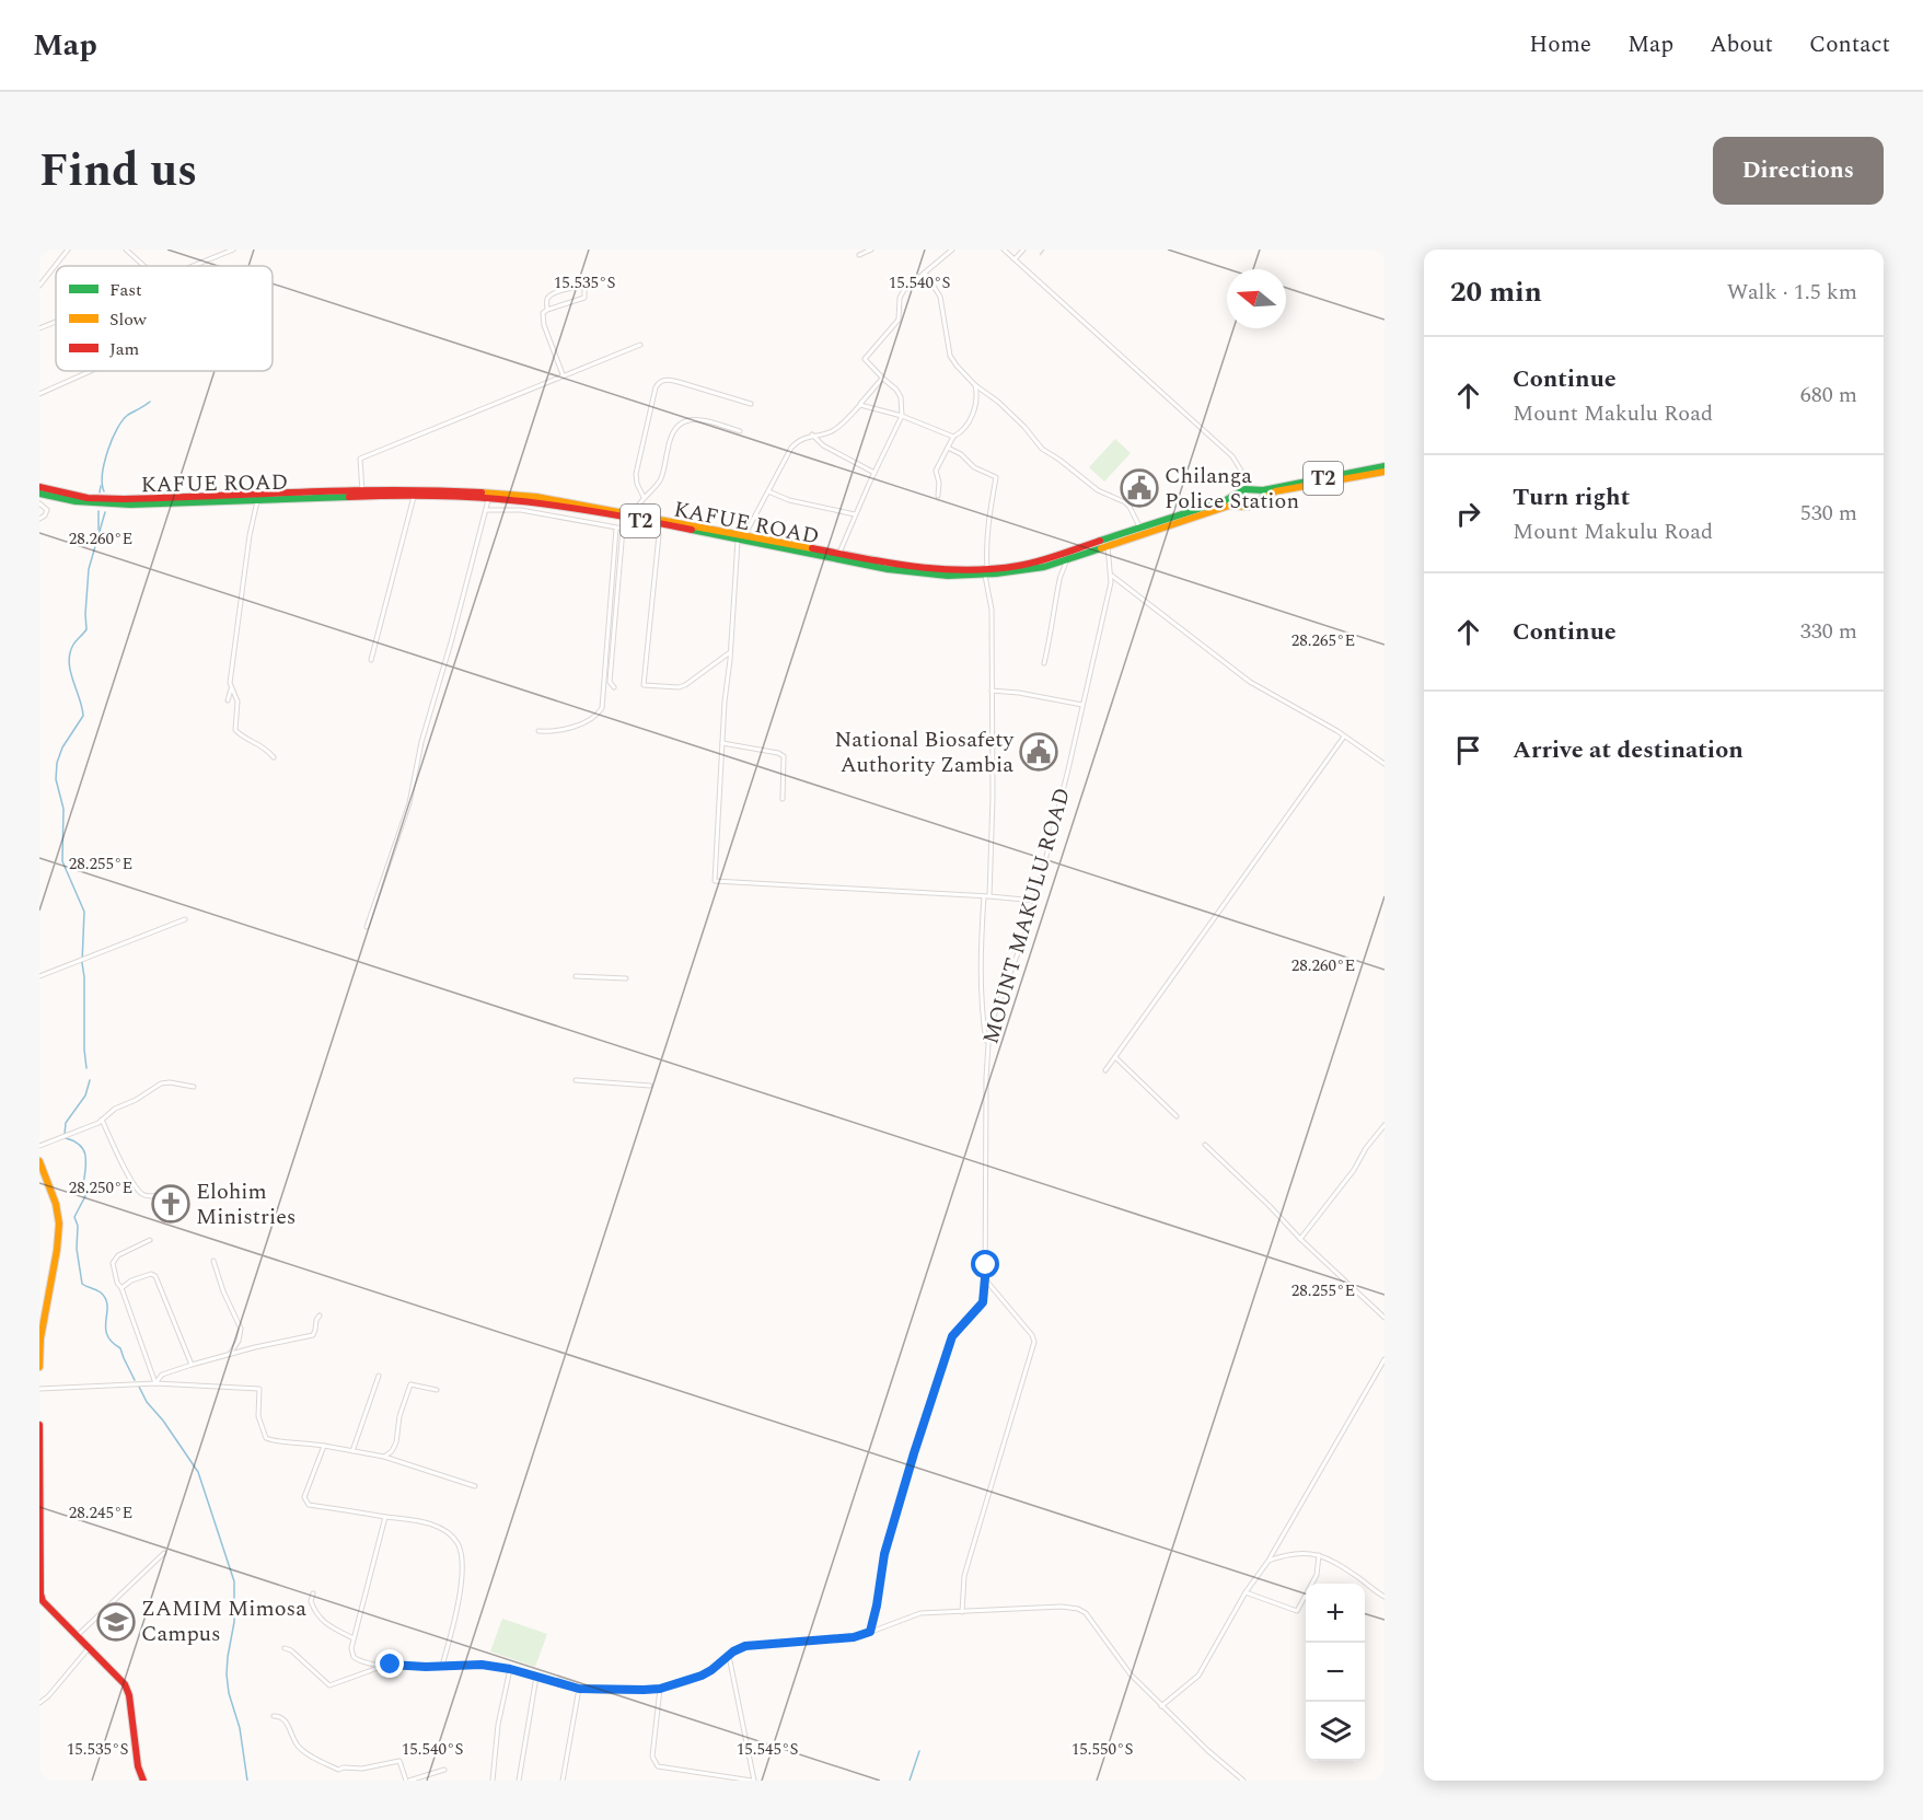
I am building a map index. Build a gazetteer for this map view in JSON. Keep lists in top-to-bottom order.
{
  "streets": {
    "main road": ["T2", "KAFUE ROAD"],
    "street": ["MOUNT MAKULU ROAD"]
  },
  "crossings": [
    ["T2", "KAFUE ROAD"],
    ["KAFUE ROAD", "MOUNT MAKULU ROAD"]
  ],
  "places": {
    "public building": ["Chilanga Police Station", "National Biosafety Authority Zambia"],
    "church": ["Elohim Ministries"],
    "school or university": ["ZAMIM Mimosa Campus"]
  },
  "legend": ["Fast", "Slow", "Jam"],
  "north": "left",
  "page": {
    "header": "Map",
    "nav": [
      "Home",
      "Map",
      "About",
      "Contact"
    ],
    "title": "Find us",
    "buttons": "Directions",
    "heading": ["20 min", "Walk · 1.5 km"],
    "list": [
      ["Continue", "Mount Makulu Road", "680 m"],
      ["Turn right", "Mount Makulu Road", "530 m"],
      ["Continue", "330 m"],
      "Arrive at destination"
    ],
    "map_buttons": ["+", "−"]
  },
  "coordinates": [
    "15.535°S",
    "15.540°S",
    "28.260°E",
    "28.265°E",
    "28.255°E",
    "28.250°E",
    "28.245°E",
    "15.545°S",
    "15.550°S"
  ]
}
